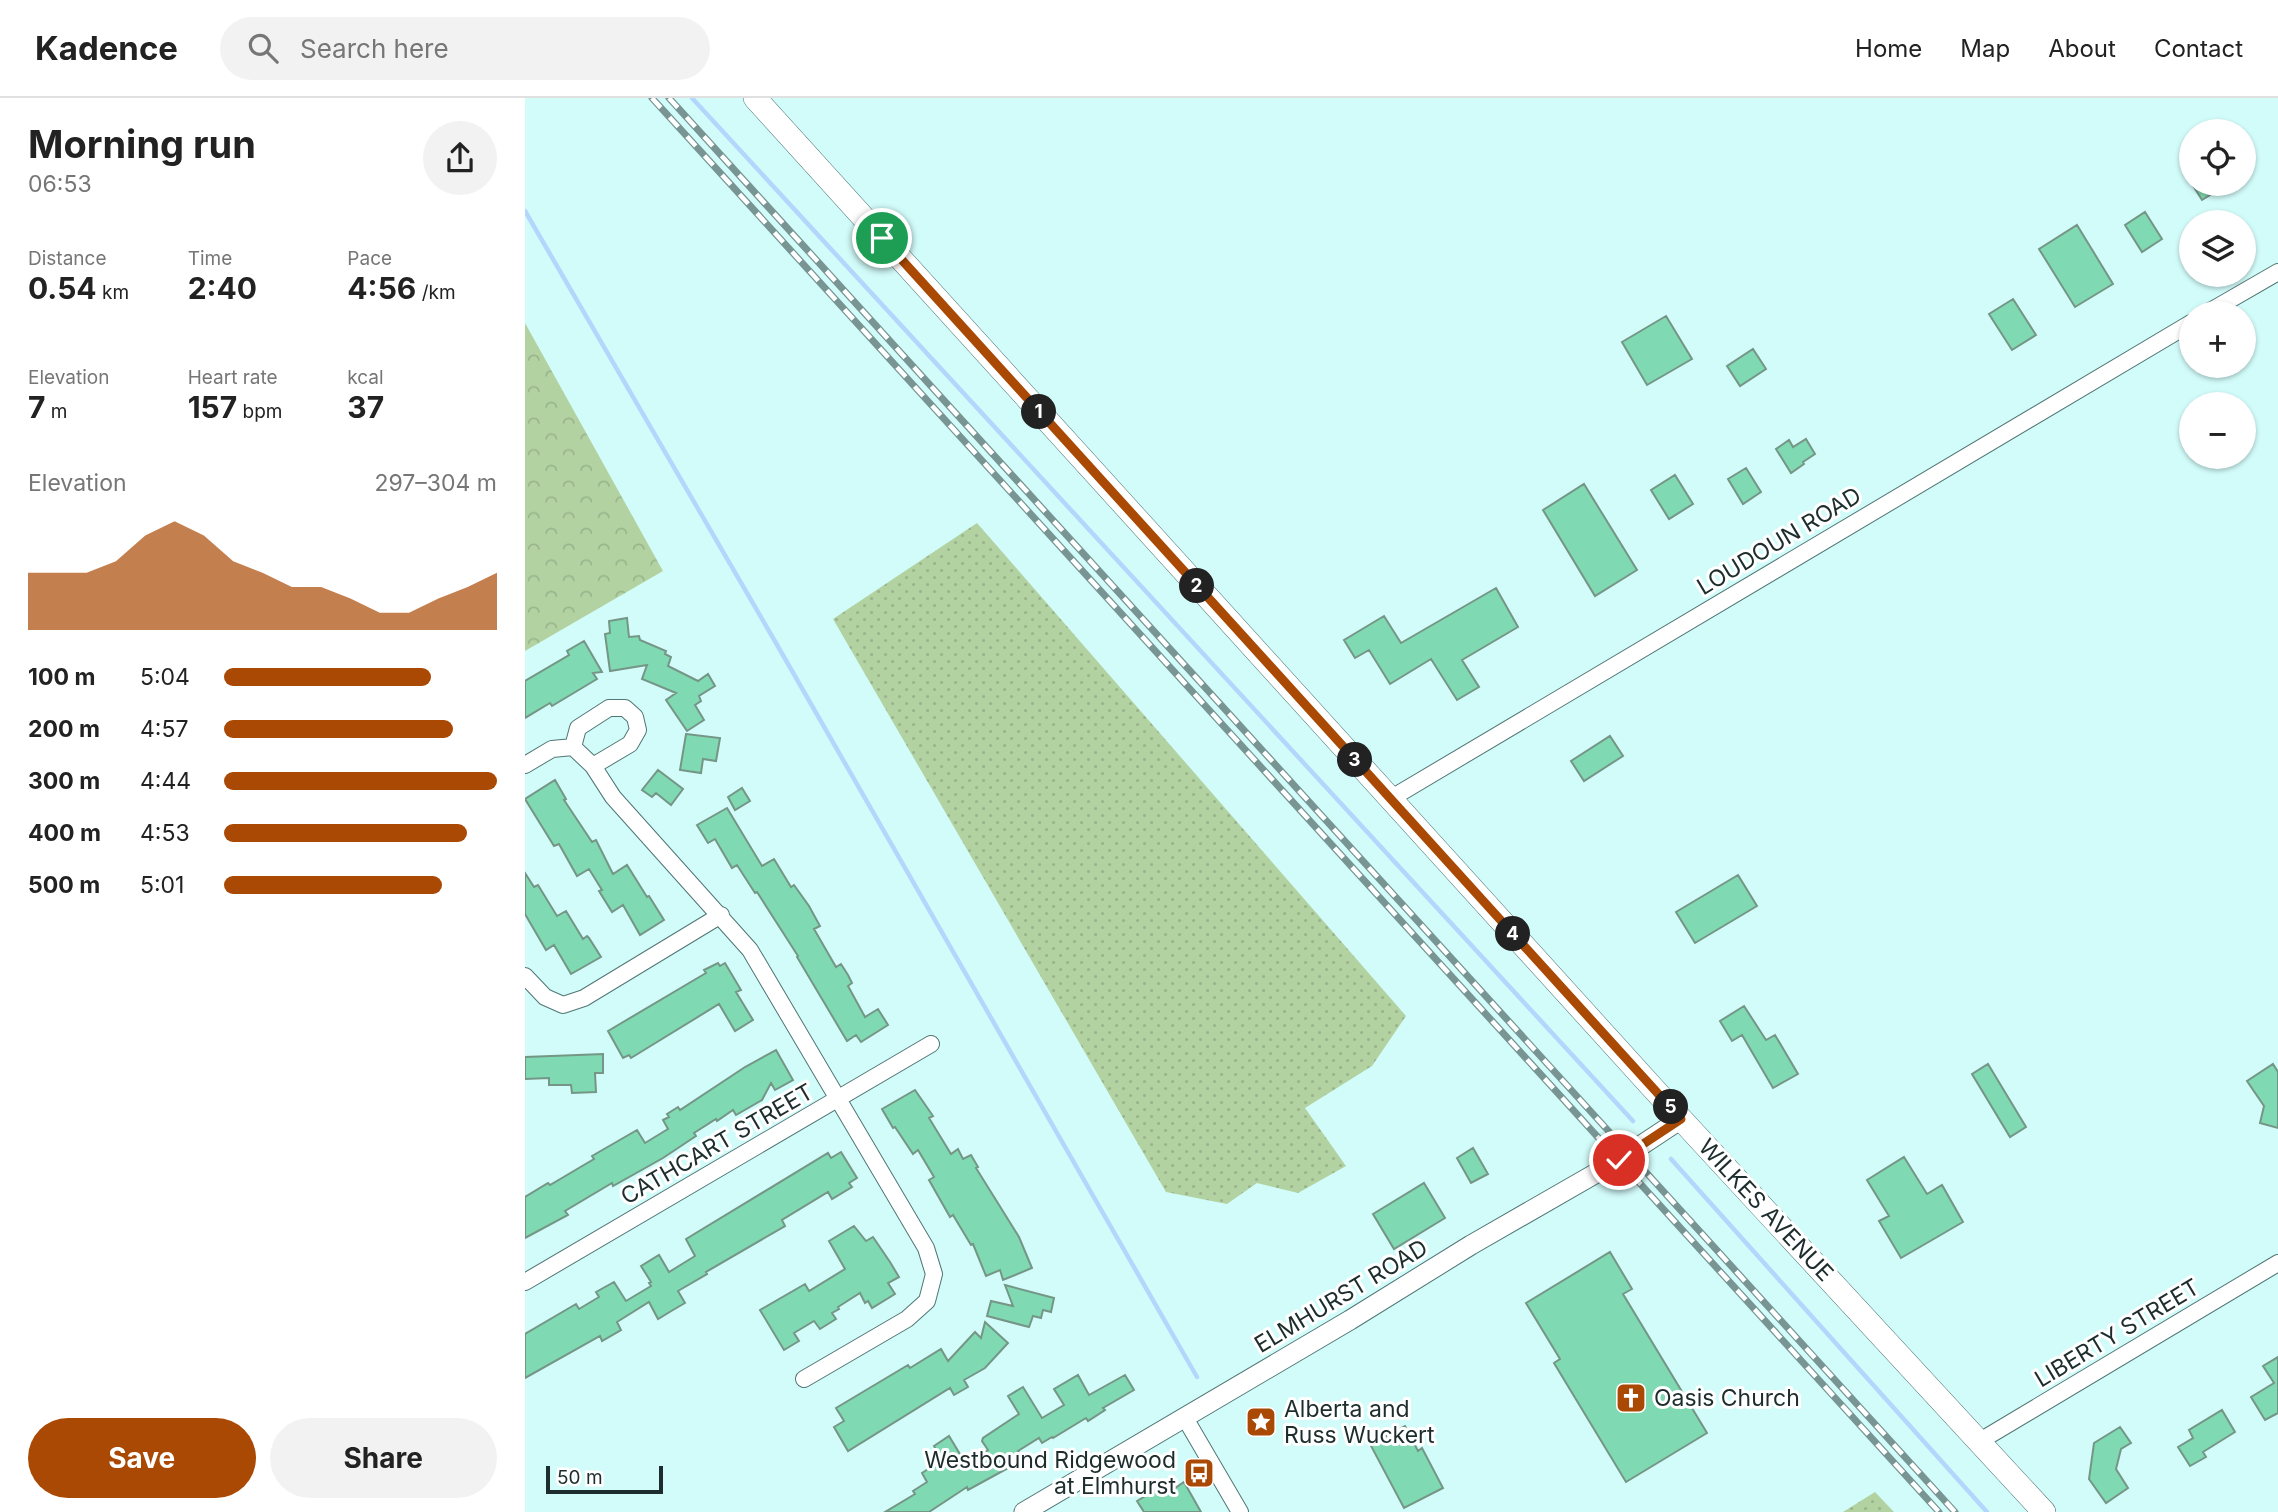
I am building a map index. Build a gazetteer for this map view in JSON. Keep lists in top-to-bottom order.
{
  "streets": {
    "main road": ["WILKES AVENUE"],
    "street": [
      "LOUDOUN ROAD",
      "CATHCART STREET",
      "ELMHURST ROAD",
      "LIBERTY STREET"
    ]
  },
  "crossings": [
    ["LOUDOUN ROAD", "WILKES AVENUE"],
    ["WILKES AVENUE", "ELMHURST ROAD"],
    ["WILKES AVENUE", "LIBERTY STREET"]
  ],
  "places": {
    "church": ["Oasis Church"],
    "place": ["Alberta and Russ Wuckert"],
    "bus stop": ["Westbound Ridgewood at Elmhurst"]
  },
  "scale_bar": "50 m",
  "page": {
    "header": "Kadence",
    "search": "Search here",
    "nav": [
      "Home",
      "Map",
      "About",
      "Contact"
    ],
    "heading": ["Morning run", "06:53"],
    "map_buttons": ["+", "−"],
    "stats": [
      ["Distance", "0.54 km"],
      ["Time", "2:40"],
      ["Pace", "4:56 /km"],
      ["Elevation", "7 m"],
      ["Heart rate", "157 bpm"],
      ["kcal", "37"]
    ],
    "pins": [
      "1",
      "2",
      "3",
      "4",
      "5"
    ],
    "chart": ["Elevation", "297–304 m"],
    "list": [
      {
        "name": "100 m",
        "note": "5:04"
      },
      {
        "name": "200 m",
        "note": "4:57"
      },
      {
        "name": "300 m",
        "note": "4:44"
      },
      {
        "name": "400 m",
        "note": "4:53"
      },
      {
        "name": "500 m",
        "note": "5:01"
      }
    ],
    "buttons": ["Save", "Share"],
    "scale": "50 m"
  }
}
